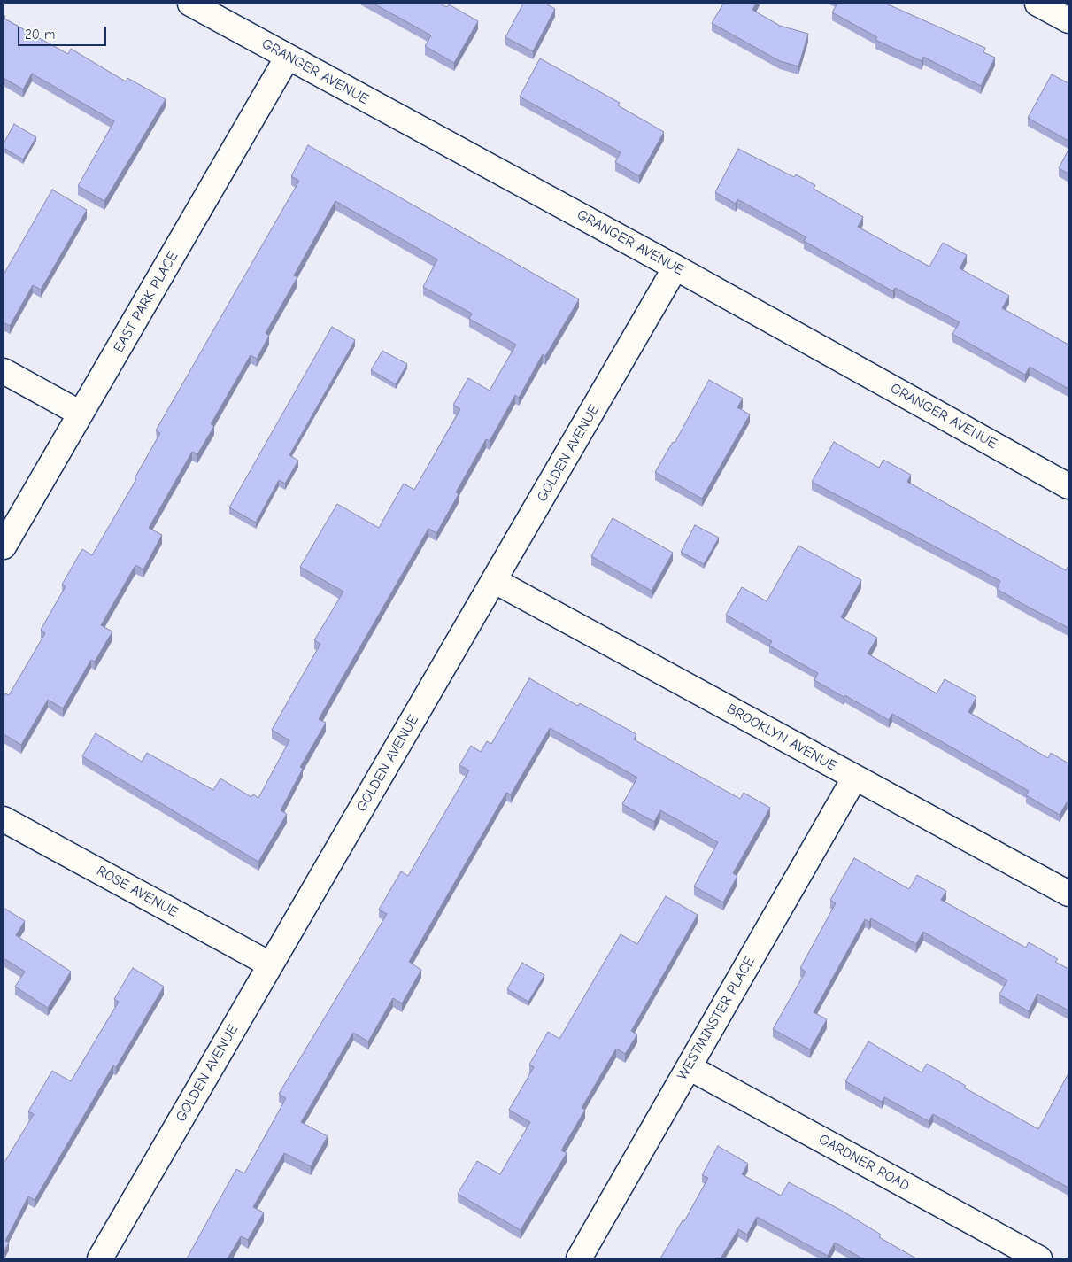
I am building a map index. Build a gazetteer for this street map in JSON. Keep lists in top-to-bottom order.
{
  "streets": {
    "street": [
      "GRANGER AVENUE",
      "EAST PARK PLACE",
      "GOLDEN AVENUE",
      "BROOKLYN AVENUE",
      "ROSE AVENUE",
      "WESTMINSTER PLACE",
      "GARDNER ROAD"
    ]
  },
  "crossings": [
    ["GRANGER AVENUE", "EAST PARK PLACE"],
    ["GRANGER AVENUE", "GOLDEN AVENUE"],
    ["GOLDEN AVENUE", "BROOKLYN AVENUE"],
    ["GOLDEN AVENUE", "ROSE AVENUE"],
    ["BROOKLYN AVENUE", "WESTMINSTER PLACE"],
    ["WESTMINSTER PLACE", "GARDNER ROAD"]
  ],
  "scale_bar": "20 m"
}
